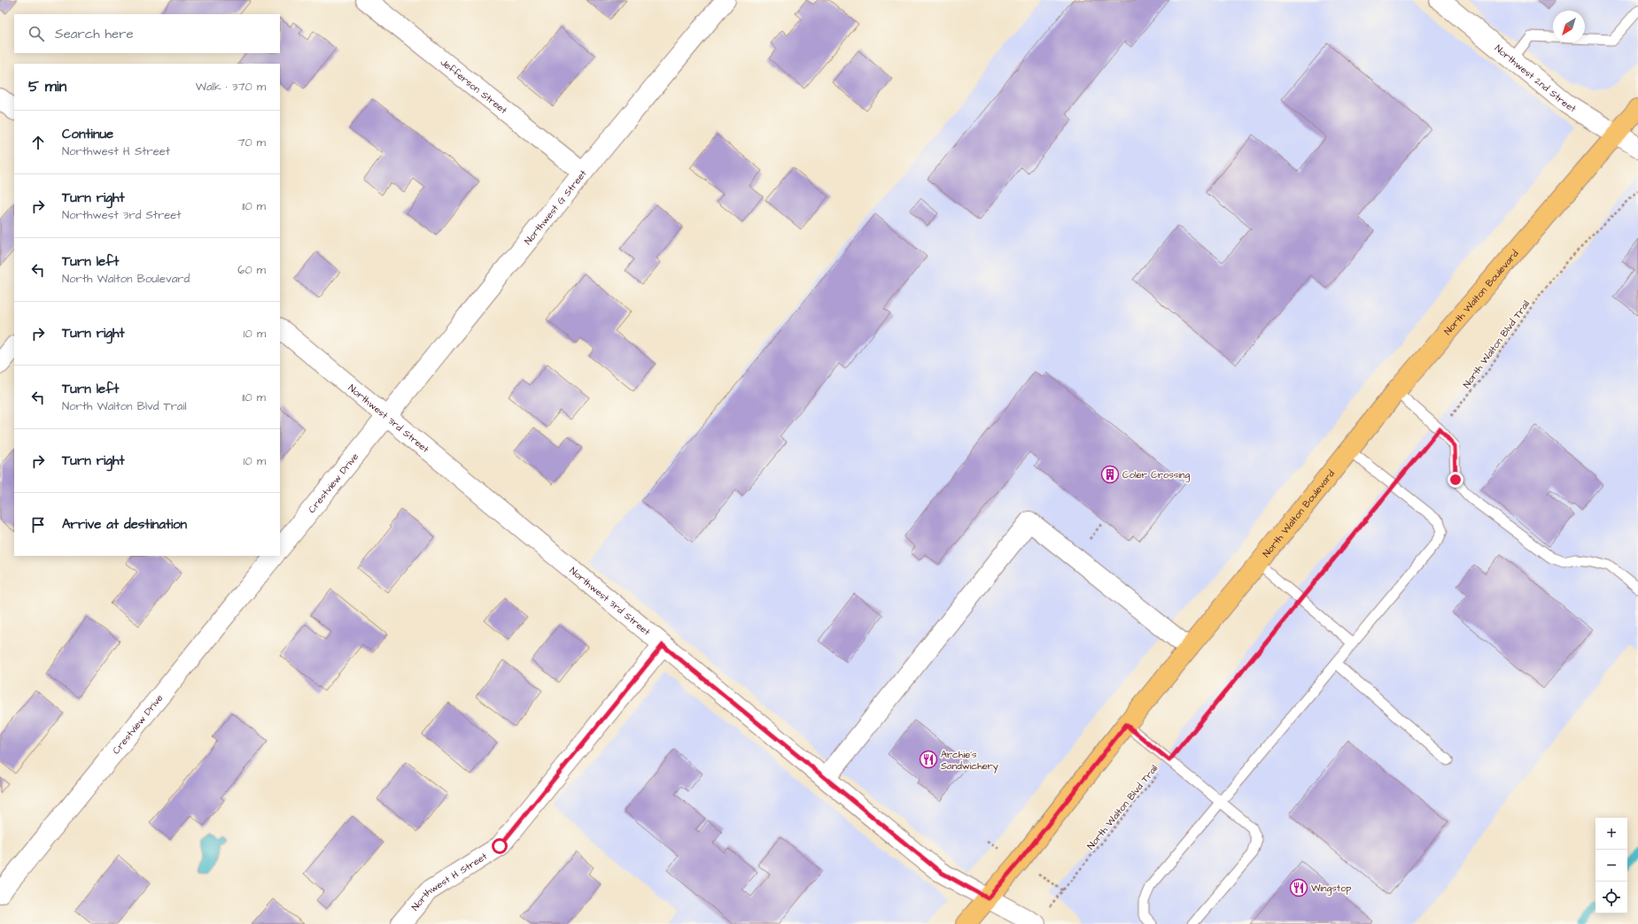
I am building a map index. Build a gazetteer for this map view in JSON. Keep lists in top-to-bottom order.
{
  "streets": {
    "main road": ["North Walton Boulevard"],
    "street": [
      "Northwest 2nd Street",
      "Jefferson Street",
      "Northwest G Street",
      "Northwest 3rd Street",
      "Crestview Drive",
      "Northwest H Street"
    ],
    "path": ["North Walton Blvd Trail"]
  },
  "crossings": [
    ["Northwest 2nd Street", "North Walton Boulevard"],
    ["Jefferson Street", "Northwest G Street"],
    ["Northwest G Street", "Northwest 3rd Street"],
    ["Northwest G Street", "Crestview Drive"],
    ["North Walton Boulevard", "Northwest 3rd Street"],
    ["Northwest 3rd Street", "Crestview Drive"],
    ["Northwest 3rd Street", "Northwest H Street"]
  ],
  "places": {
    "building": ["Coler Crossing"],
    "restaurant": ["Archie’s Sandwichery", "Wingstop"]
  },
  "north": "bottom left",
  "page": {
    "search": "Search here",
    "heading": ["5 min", "Walk · 370 m"],
    "list": [
      ["Continue", "Northwest H Street", "70 m"],
      ["Turn right", "Northwest 3rd Street", "110 m"],
      ["Turn left", "North Walton Boulevard", "60 m"],
      ["Turn right", "10 m"],
      ["Turn left", "North Walton Blvd Trail", "110 m"],
      ["Turn right", "10 m"],
      "Arrive at destination"
    ],
    "map_buttons": ["+", "−"]
  }
}
